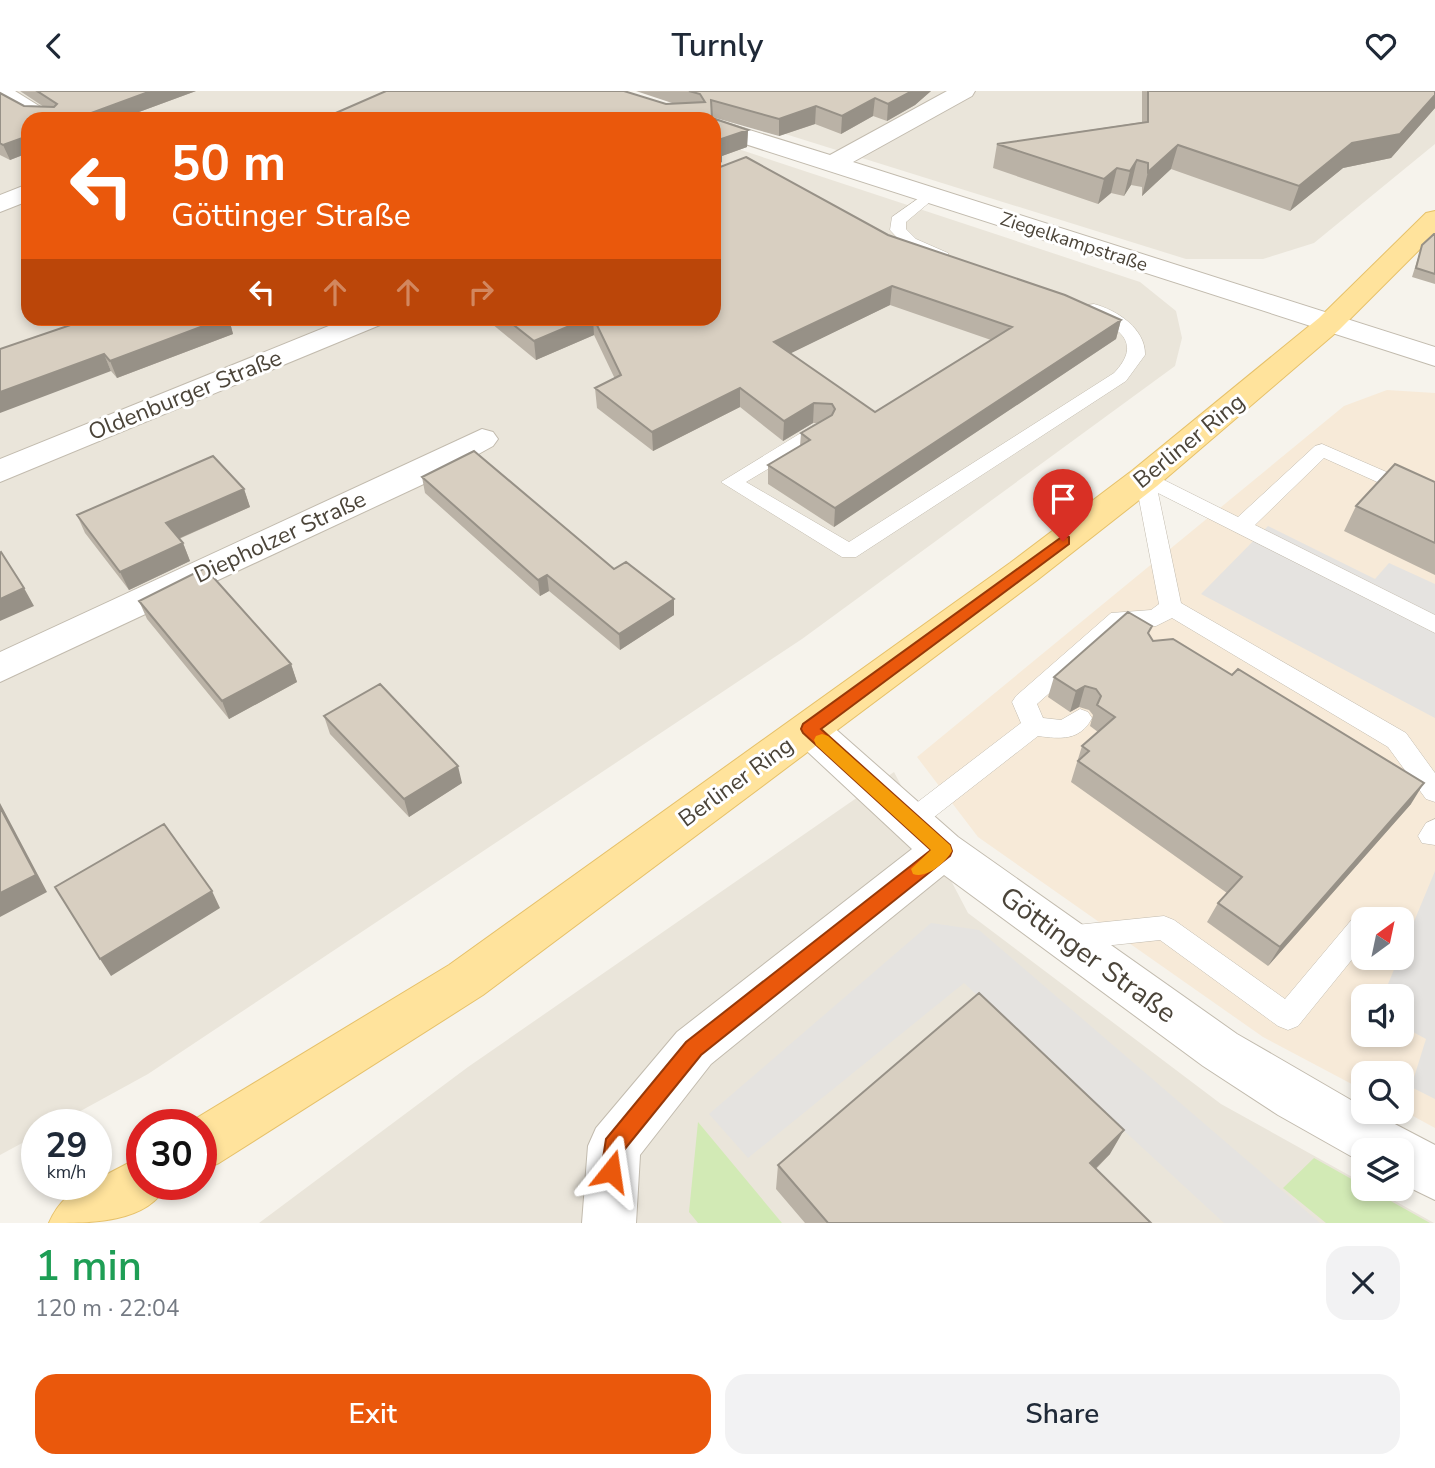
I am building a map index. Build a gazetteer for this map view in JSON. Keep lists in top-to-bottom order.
{
  "streets": {
    "main road": ["Berliner Ring"],
    "street": [
      "Ziegelkampstraße",
      "Oldenburger Straße",
      "Diepholzer Straße",
      "Göttinger Straße"
    ]
  },
  "crossings": [
    ["Ziegelkampstraße", "Berliner Ring"],
    ["Berliner Ring", "Göttinger Straße"]
  ],
  "north": "top right",
  "page": {
    "header": "Turnly",
    "turn": ["50 m", "Göttinger Straße"],
    "speed": "29 km/h",
    "limit": "30",
    "heading": ["1 min", "120 m · 22:04"],
    "buttons": ["Exit", "Share"]
  }
}
